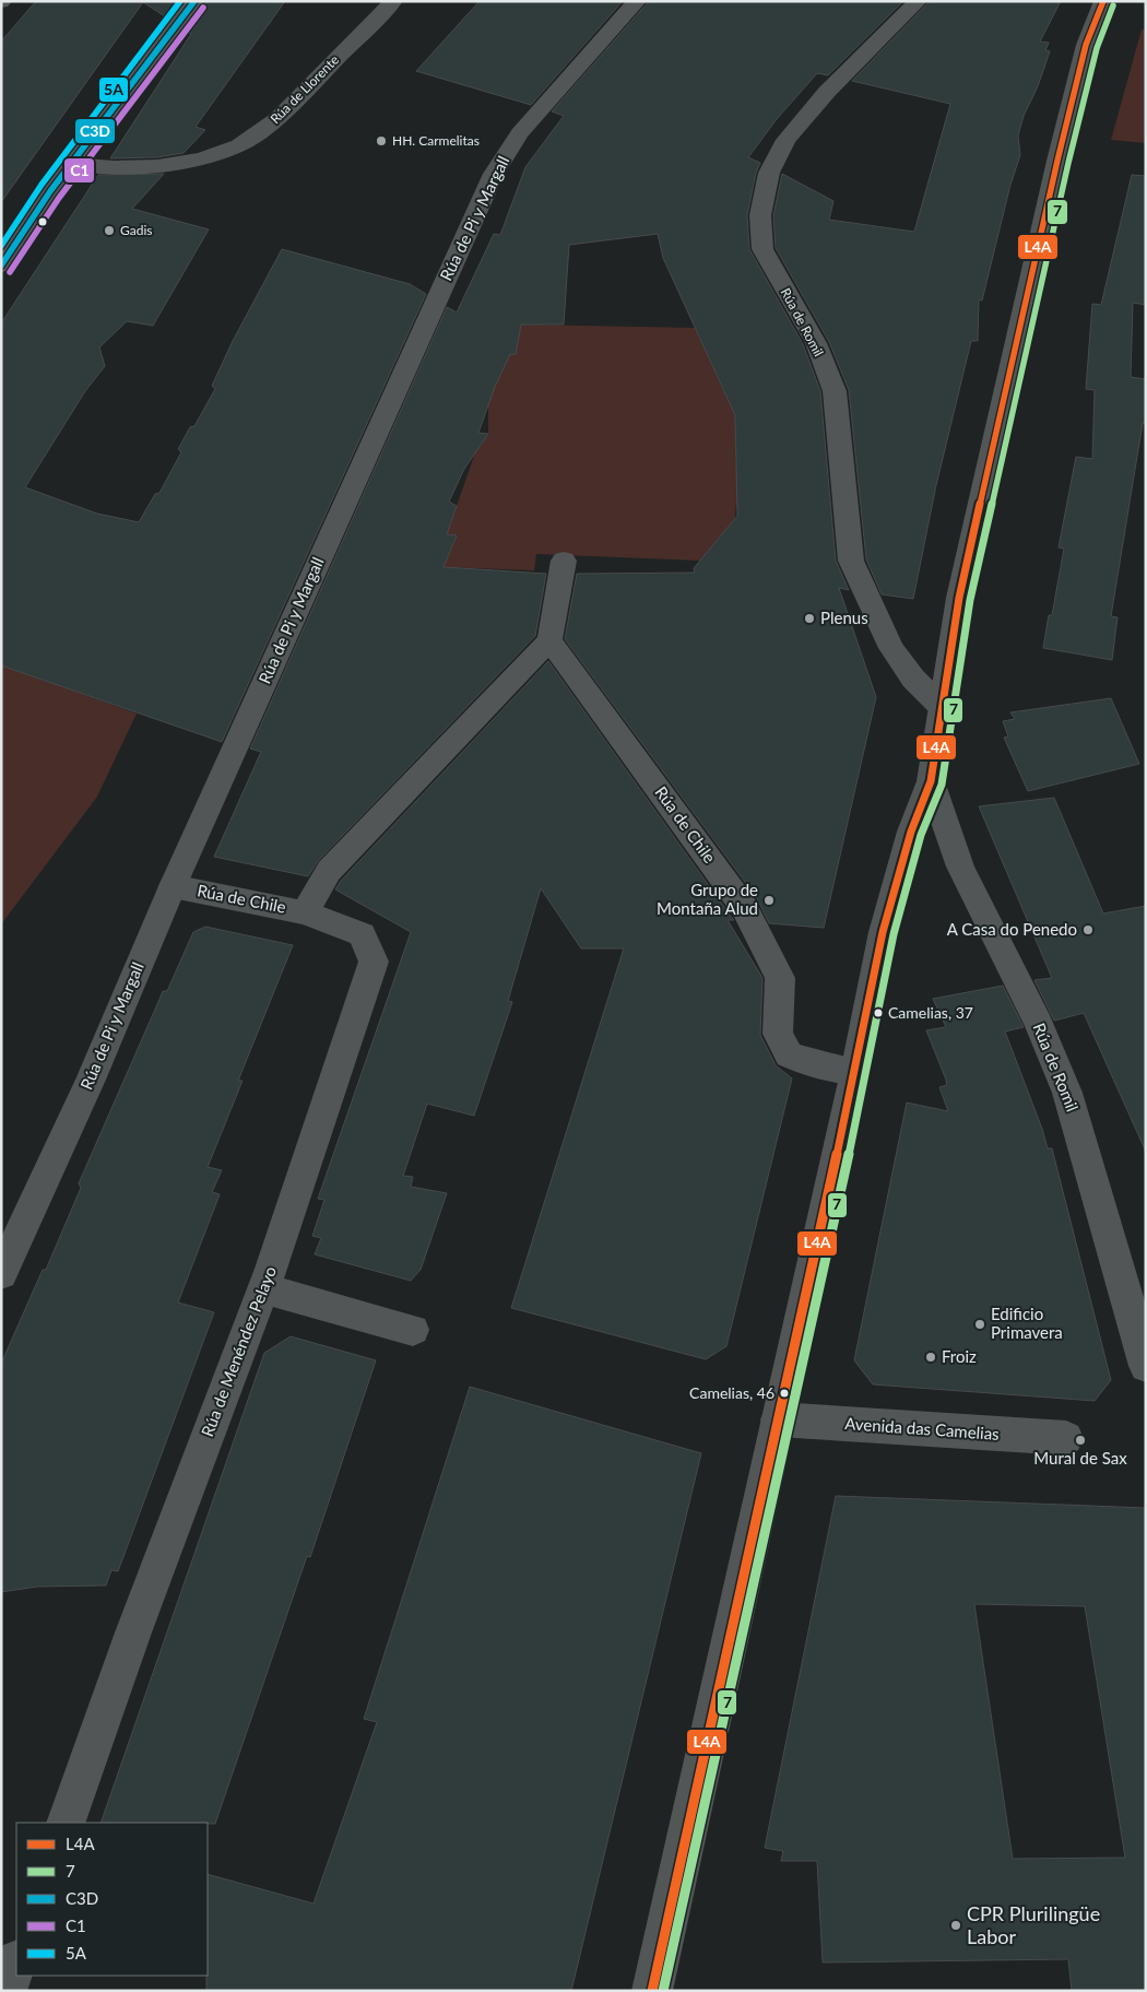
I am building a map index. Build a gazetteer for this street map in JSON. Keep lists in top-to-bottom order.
{
  "streets": {
    "street": [
      "Rúa de Llorente",
      "Rúa de Pi y Margall",
      "Rúa de Romil",
      "Rúa de Chile",
      "Rúa de Menéndez Pelayo",
      "Avenida das Camelias"
    ]
  },
  "crossings": [
    ["Rúa de Pi y Margall", "Rúa de Chile"],
    ["Rúa de Chile", "Rúa de Menéndez Pelayo"]
  ],
  "places": [
    "HH. Carmelitas",
    "Gadis",
    "Plenus",
    "Grupo de Montaña Alud",
    "A Casa do Penedo",
    "Camelias, 37",
    "Edificio Primavera",
    "Froiz",
    "Camelias, 46",
    "Mural de Sax",
    "CPR Plurilingüe Labor"
  ],
  "lines": [
    "transit line L4A",
    "transit line C3D",
    "transit line 5A",
    "transit line 7",
    "transit line C1"
  ],
  "legend": [
    "L4A",
    "7",
    "C3D",
    "C1",
    "5A"
  ]
}
